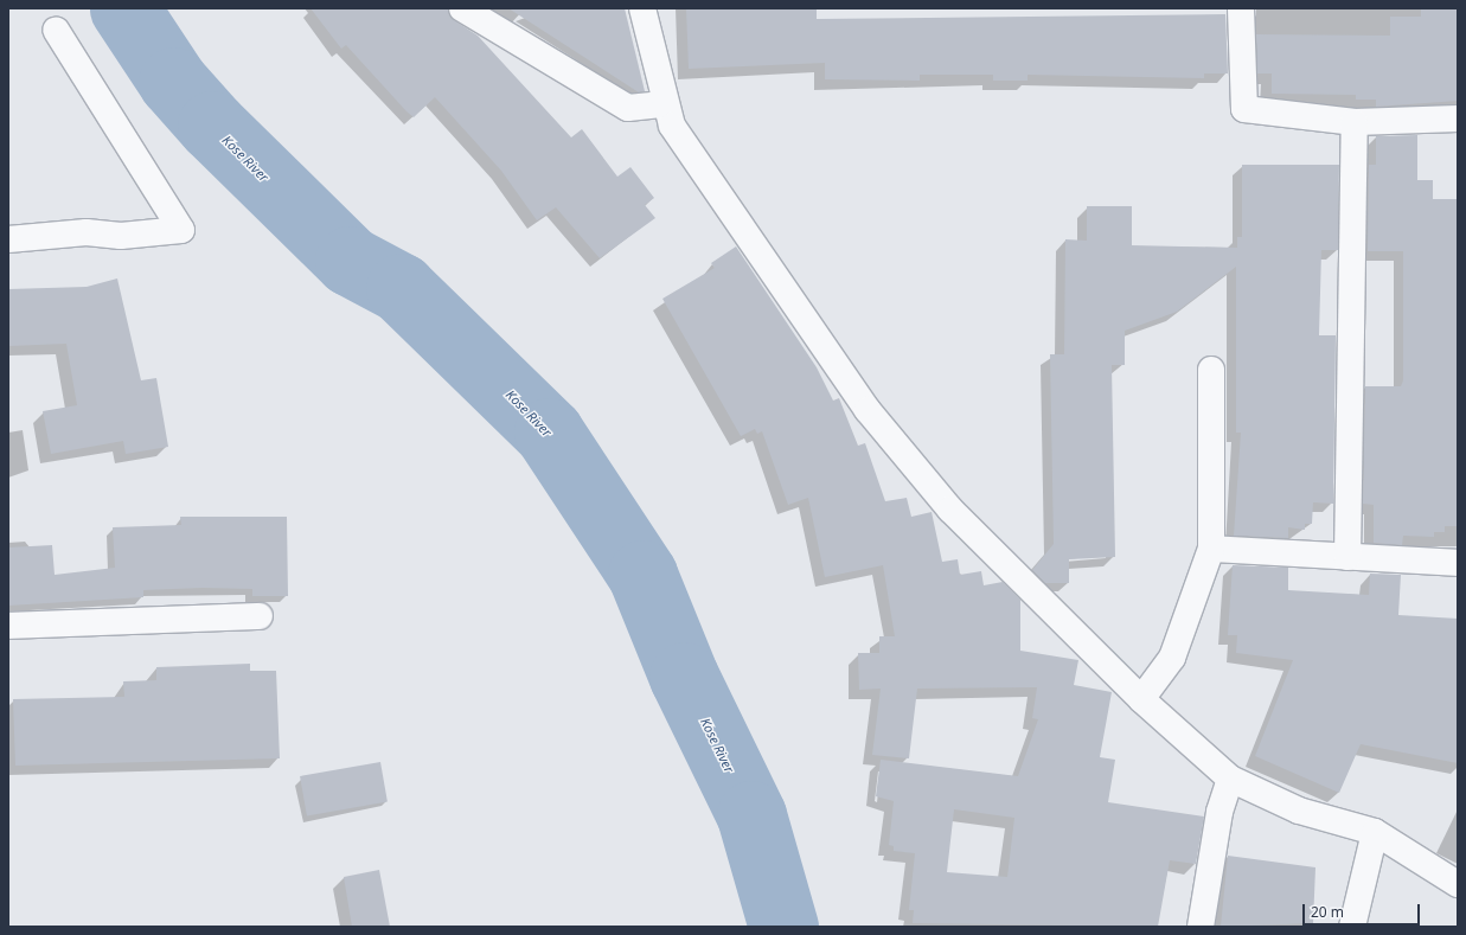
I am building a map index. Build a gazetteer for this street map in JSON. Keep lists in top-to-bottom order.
{
  "water": ["Kose River"],
  "scale_bar": "20 m"
}
